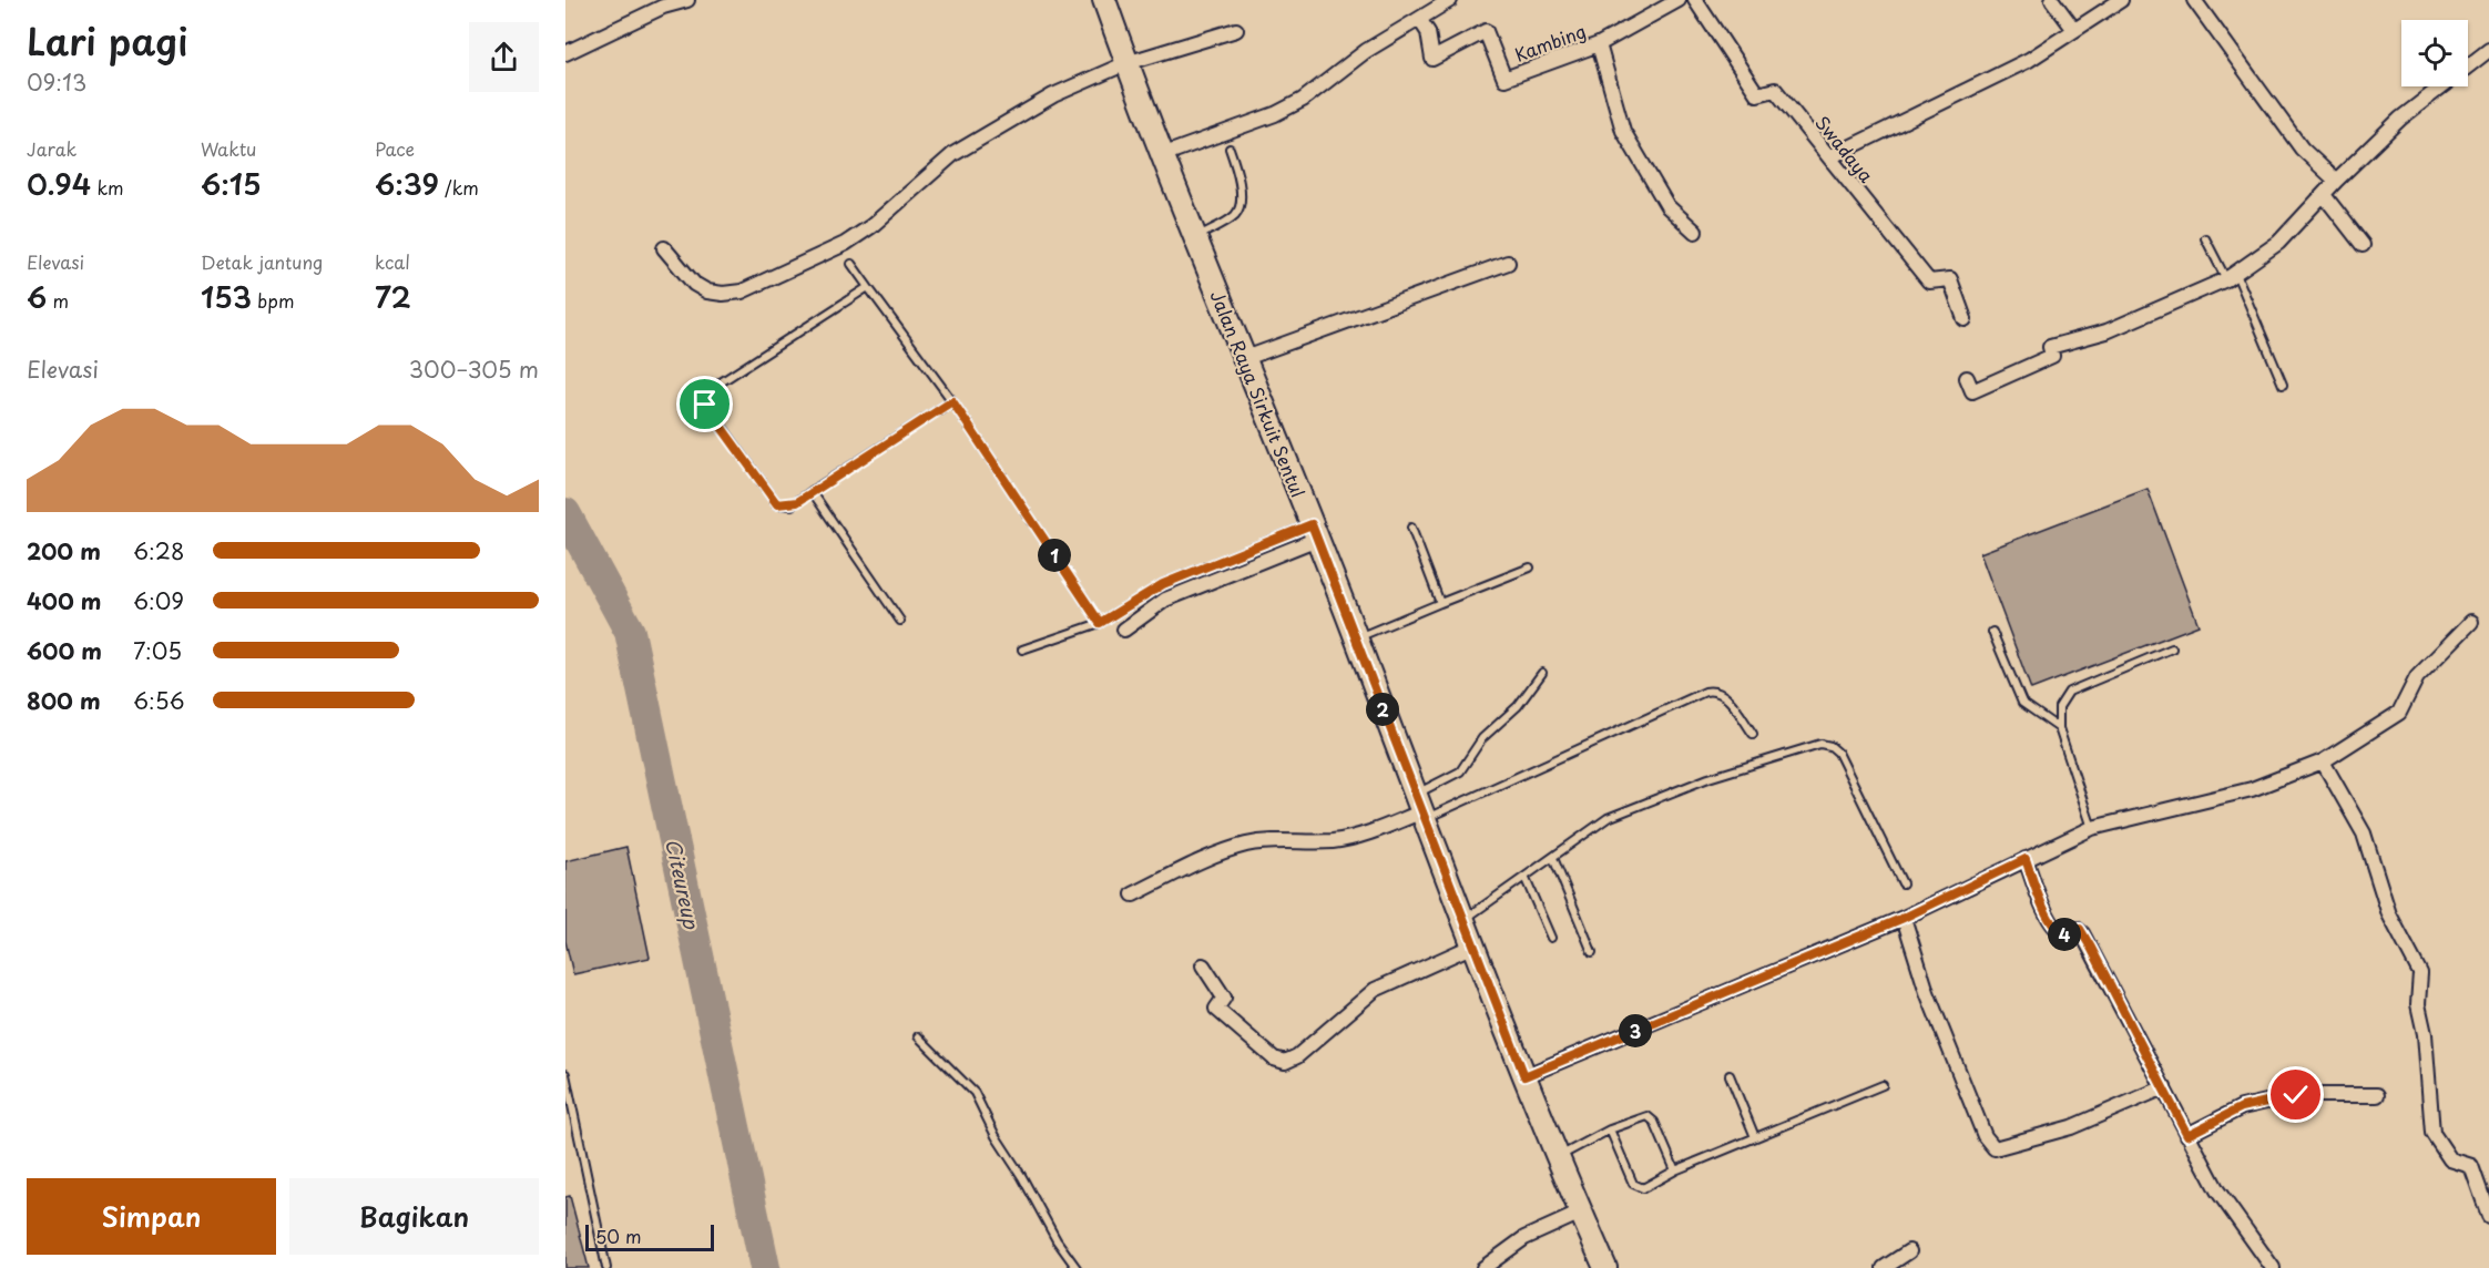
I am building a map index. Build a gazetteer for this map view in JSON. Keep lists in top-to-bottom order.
{
  "streets": {
    "main road": ["Jalan Raya Sirkuit Sentul"],
    "street": ["Kambing", "Swadaya"]
  },
  "water": ["Citeureup"],
  "scale_bar": "50 m",
  "page": {
    "heading": ["Lari pagi", "09:13"],
    "stats": [
      ["Jarak", "0.94 km"],
      ["Waktu", "6:15"],
      ["Pace", "6:39 /km"],
      ["Elevasi", "6 m"],
      ["Detak jantung", "153 bpm"],
      ["kcal", "72"]
    ],
    "chart": ["Elevasi", "300–305 m"],
    "list": [
      {
        "name": "200 m",
        "note": "6:28"
      },
      {
        "name": "400 m",
        "note": "6:09"
      },
      {
        "name": "600 m",
        "note": "7:05"
      },
      {
        "name": "800 m",
        "note": "6:56"
      }
    ],
    "pins": [
      "1",
      "2",
      "4",
      "3"
    ],
    "buttons": ["Simpan", "Bagikan"],
    "scale": "50 m"
  }
}
